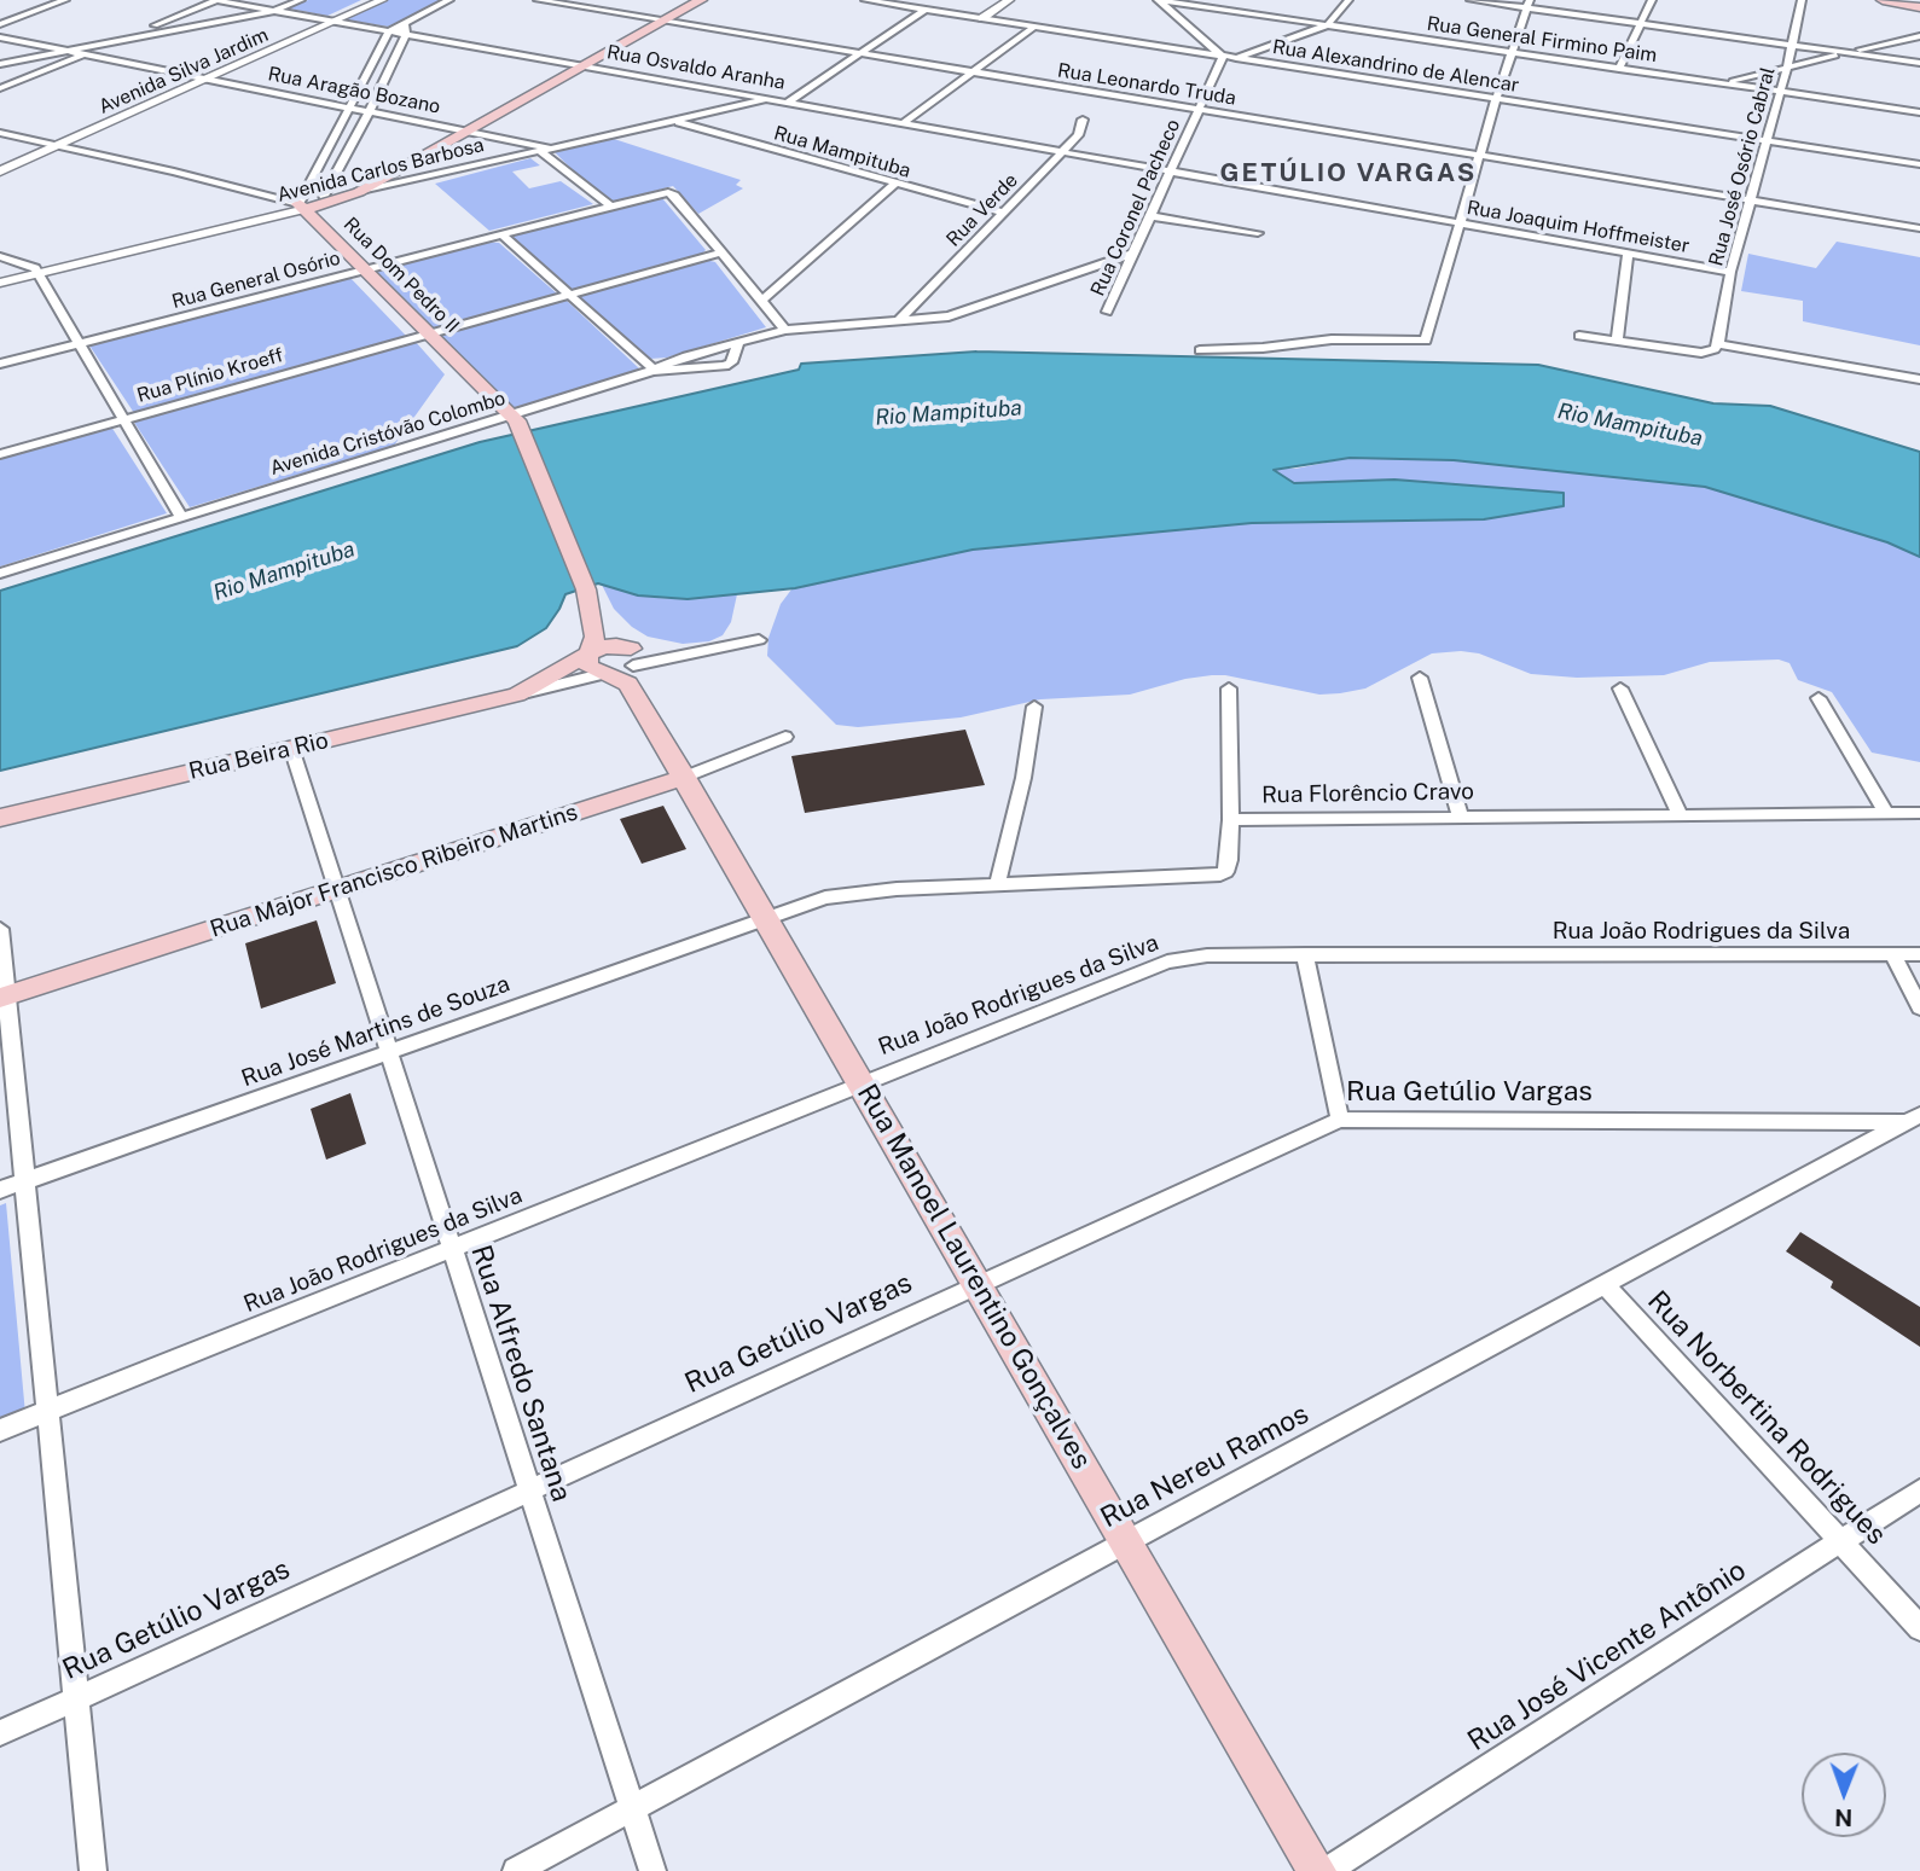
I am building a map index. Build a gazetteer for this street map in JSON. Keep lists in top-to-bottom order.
{
  "streets": {
    "main road": [
      "Avenida Carlos Barbosa",
      "Rua Dom Pedro II",
      "Rua Beira Rio",
      "Rua Major Francisco Ribeiro Martins",
      "Rua Manoel Laurentino Gonçalves"
    ],
    "street": [
      "Rua General Firmino Paim",
      "Rua Alexandrino de Alencar",
      "Rua Osvaldo Aranha",
      "Avenida Silva Jardim",
      "Rua Leonardo Truda",
      "Rua Aragão Bozano",
      "Rua Mampituba",
      "Rua José Osório Cabral",
      "Rua Coronel Pacheco",
      "Rua Verde",
      "Rua Joaquim Hoffmeister",
      "Rua General Osório",
      "Rua Plínio Kroeff",
      "Avenida Cristóvão Colombo",
      "Rua Florêncio Cravo",
      "Rua João Rodrigues da Silva",
      "Rua José Martins de Souza",
      "Rua Getúlio Vargas",
      "Rua Alfredo Santana",
      "Rua Norbertina Rodrigues",
      "Rua Nereu Ramos",
      "Rua José Vicente Antônio"
    ]
  },
  "crossings": [
    ["Rua General Firmino Paim", "Rua José Osório Cabral"],
    ["Rua Alexandrino de Alencar", "Rua José Osório Cabral"],
    ["Rua Alexandrino de Alencar", "Rua Coronel Pacheco"],
    ["Rua Osvaldo Aranha", "Avenida Silva Jardim"],
    ["Rua Osvaldo Aranha", "Avenida Carlos Barbosa"],
    ["Rua Osvaldo Aranha", "Rua Coronel Pacheco"],
    ["Rua Osvaldo Aranha", "Rua Verde"],
    ["Rua Osvaldo Aranha", "Rua Joaquim Hoffmeister"],
    ["Avenida Silva Jardim", "Rua Aragão Bozano"],
    ["Avenida Silva Jardim", "Rua Dom Pedro II"],
    ["Rua Leonardo Truda", "Rua José Osório Cabral"],
    ["Rua Leonardo Truda", "Rua Coronel Pacheco"],
    ["Rua Aragão Bozano", "Avenida Carlos Barbosa"],
    ["Rua Aragão Bozano", "Rua General Osório"],
    ["Rua Mampituba", "Avenida Carlos Barbosa"],
    ["Rua Mampituba", "Rua Verde"],
    ["Rua José Osório Cabral", "Rua Joaquim Hoffmeister"],
    ["Avenida Carlos Barbosa", "Rua Dom Pedro II"],
    ["Rua Coronel Pacheco", "Rua Joaquim Hoffmeister"],
    ["Rua Coronel Pacheco", "Avenida Cristóvão Colombo"],
    ["Rua Verde", "Avenida Cristóvão Colombo"],
    ["Rua Dom Pedro II", "Rua General Osório"],
    ["Rua Dom Pedro II", "Rua Plínio Kroeff"],
    ["Rua Dom Pedro II", "Avenida Cristóvão Colombo"],
    ["Rua General Osório", "Rua Plínio Kroeff"],
    ["Rua Beira Rio", "Rua Manoel Laurentino Gonçalves"],
    ["Rua Beira Rio", "Rua Alfredo Santana"],
    ["Rua Florêncio Cravo", "Rua José Martins de Souza"],
    ["Rua Florêncio Cravo", "Rua Manoel Laurentino Gonçalves"],
    ["Rua Major Francisco Ribeiro Martins", "Rua Manoel Laurentino Gonçalves"],
    ["Rua Major Francisco Ribeiro Martins", "Rua Alfredo Santana"],
    ["Rua João Rodrigues da Silva", "Rua Manoel Laurentino Gonçalves"],
    ["Rua João Rodrigues da Silva", "Rua Alfredo Santana"],
    ["Rua José Martins de Souza", "Rua Manoel Laurentino Gonçalves"],
    ["Rua José Martins de Souza", "Rua Alfredo Santana"],
    ["Rua Getúlio Vargas", "Rua Manoel Laurentino Gonçalves"],
    ["Rua Getúlio Vargas", "Rua Alfredo Santana"],
    ["Rua Getúlio Vargas", "Rua Nereu Ramos"],
    ["Rua Manoel Laurentino Gonçalves", "Rua Nereu Ramos"],
    ["Rua Alfredo Santana", "Rua Nereu Ramos"],
    ["Rua Norbertina Rodrigues", "Rua Nereu Ramos"],
    ["Rua Norbertina Rodrigues", "Rua José Vicente Antônio"]
  ],
  "districts": ["GETÚLIO VARGAS"],
  "water": ["Rio Mampituba"],
  "north": "bottom"
}
